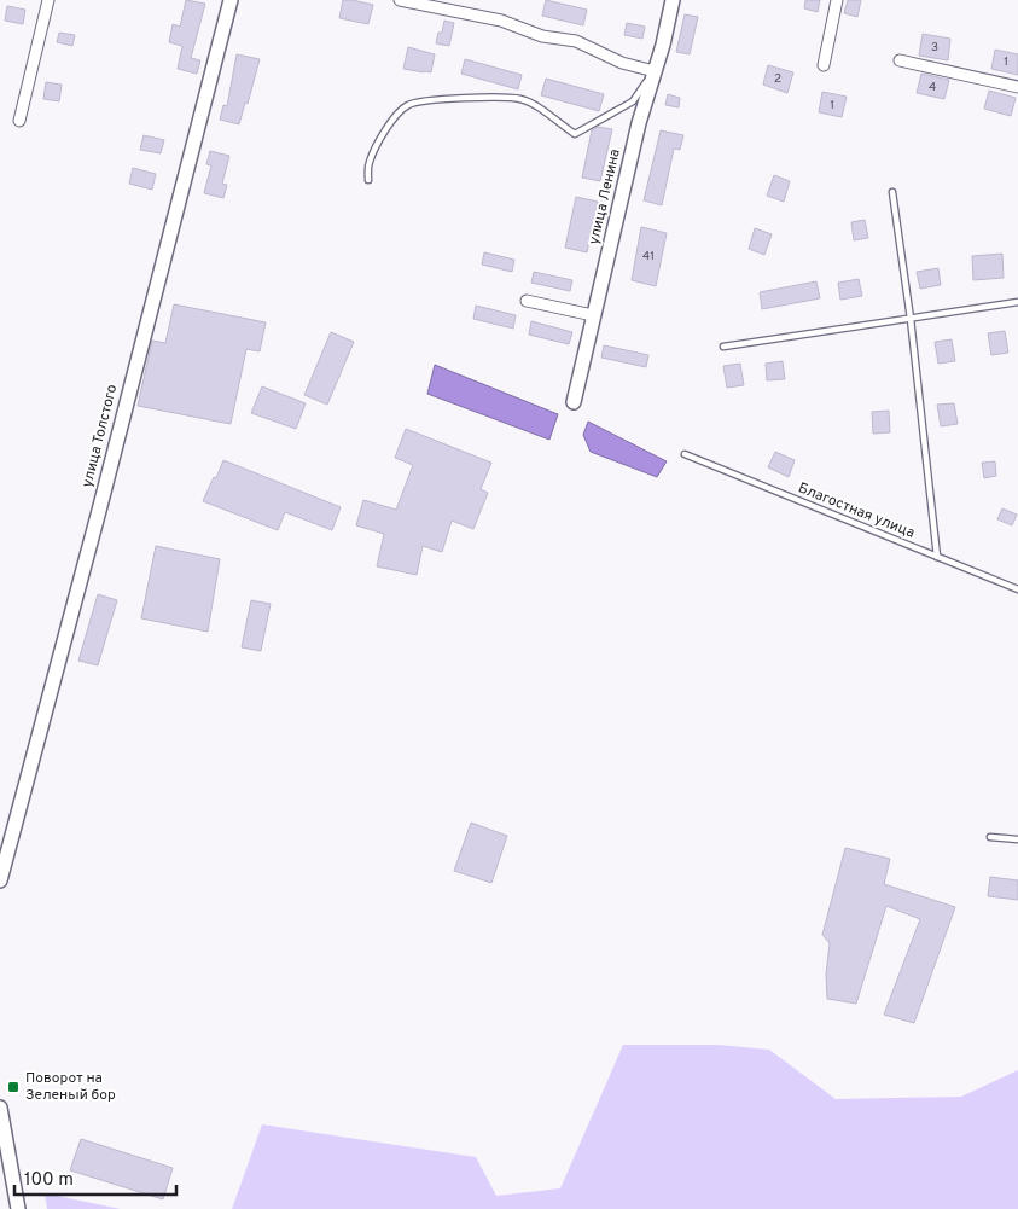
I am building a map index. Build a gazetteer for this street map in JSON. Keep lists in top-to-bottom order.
{
  "streets": {
    "street": ["улица Ленина", "улица Толстого"],
    "lane": ["Благостная улица"]
  },
  "places": {
    "transit": ["Поворот на Зеленый бор"]
  },
  "house_numbers": [
    "3",
    "1",
    "2",
    "4",
    "1",
    "41"
  ],
  "scale_bar": "100 m"
}
